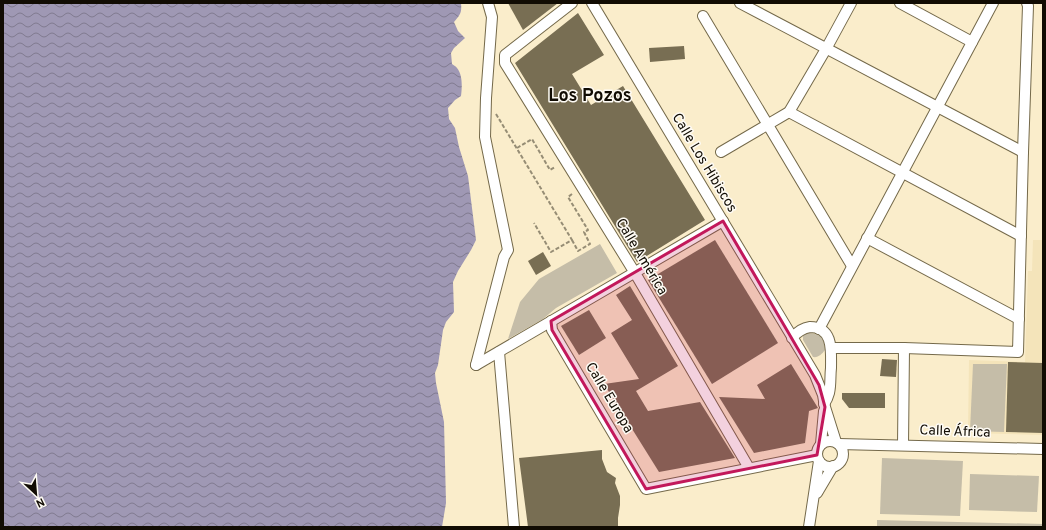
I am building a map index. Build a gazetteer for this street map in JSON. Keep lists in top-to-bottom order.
{
  "streets": {
    "street": [
      "Calle Los Hibiscos",
      "Calle América",
      "Calle Europa",
      "Calle África"
    ]
  },
  "crossings": [
    ["Calle Los Hibiscos", "Calle África"],
    ["Calle América", "Calle Europa"]
  ],
  "districts": ["Los Pozos"],
  "north": "bottom right"
}
